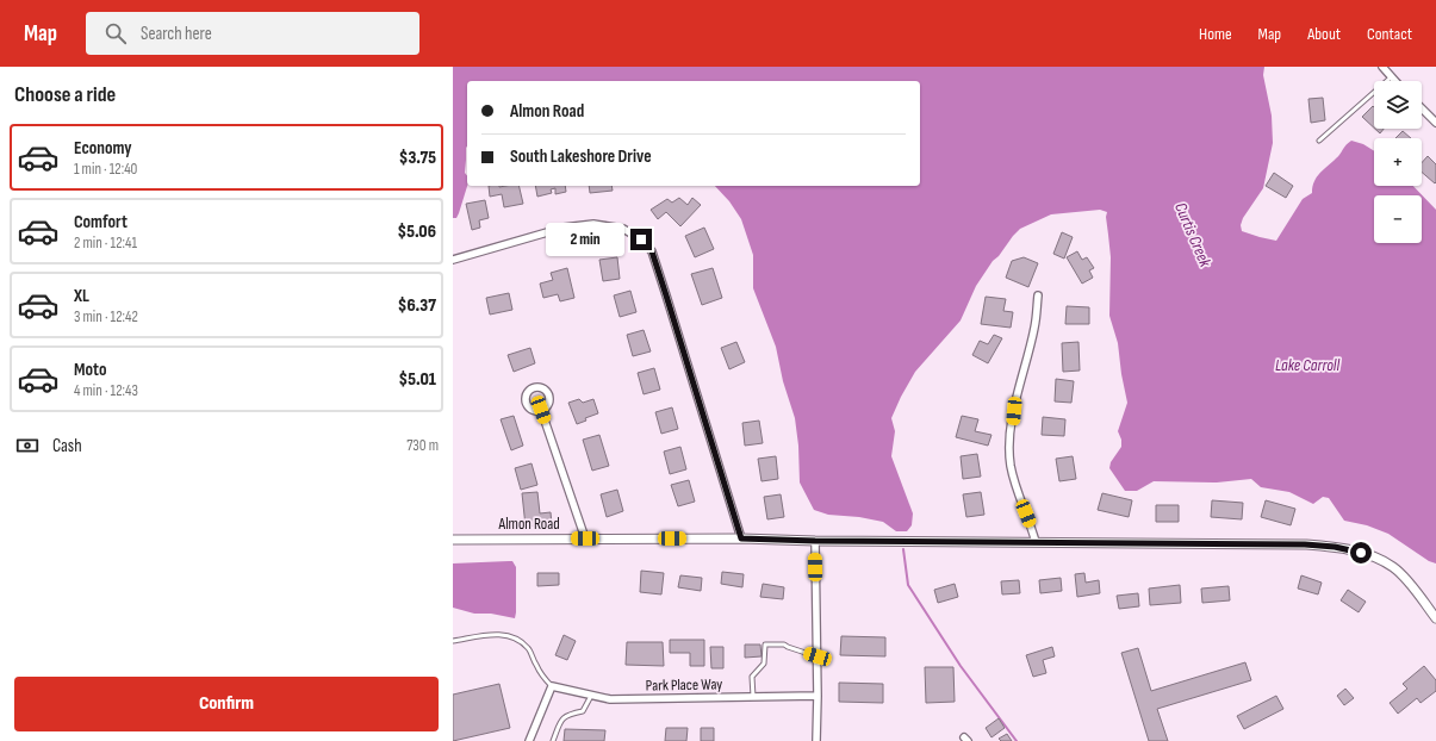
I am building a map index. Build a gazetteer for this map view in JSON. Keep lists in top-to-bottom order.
{
  "streets": {
    "street": ["Almon Road", "Park Place Way"]
  },
  "water": ["Curtis Creek", "Lake Carroll"],
  "page": {
    "header": "Map",
    "search": "Search here",
    "nav": [
      "Home",
      "Map",
      "About",
      "Contact"
    ],
    "heading": "Choose a ride",
    "map_buttons": ["+", "−"],
    "banner": ["Almon Road", "South Lakeshore Drive"],
    "list": [
      {
        "name": "Economy",
        "note": "1 min · 12:40",
        "value": "$3.75"
      },
      {
        "name": "Comfort",
        "note": "2 min · 12:41",
        "value": "$5.06"
      },
      {
        "name": "XL",
        "note": "3 min · 12:42",
        "value": "$6.37"
      },
      {
        "name": "Moto",
        "note": "4 min · 12:43",
        "value": "$5.01"
      }
    ],
    "bubble": "2 min",
    "pay": ["Cash", "730 m"],
    "buttons": "Confirm"
  }
}
